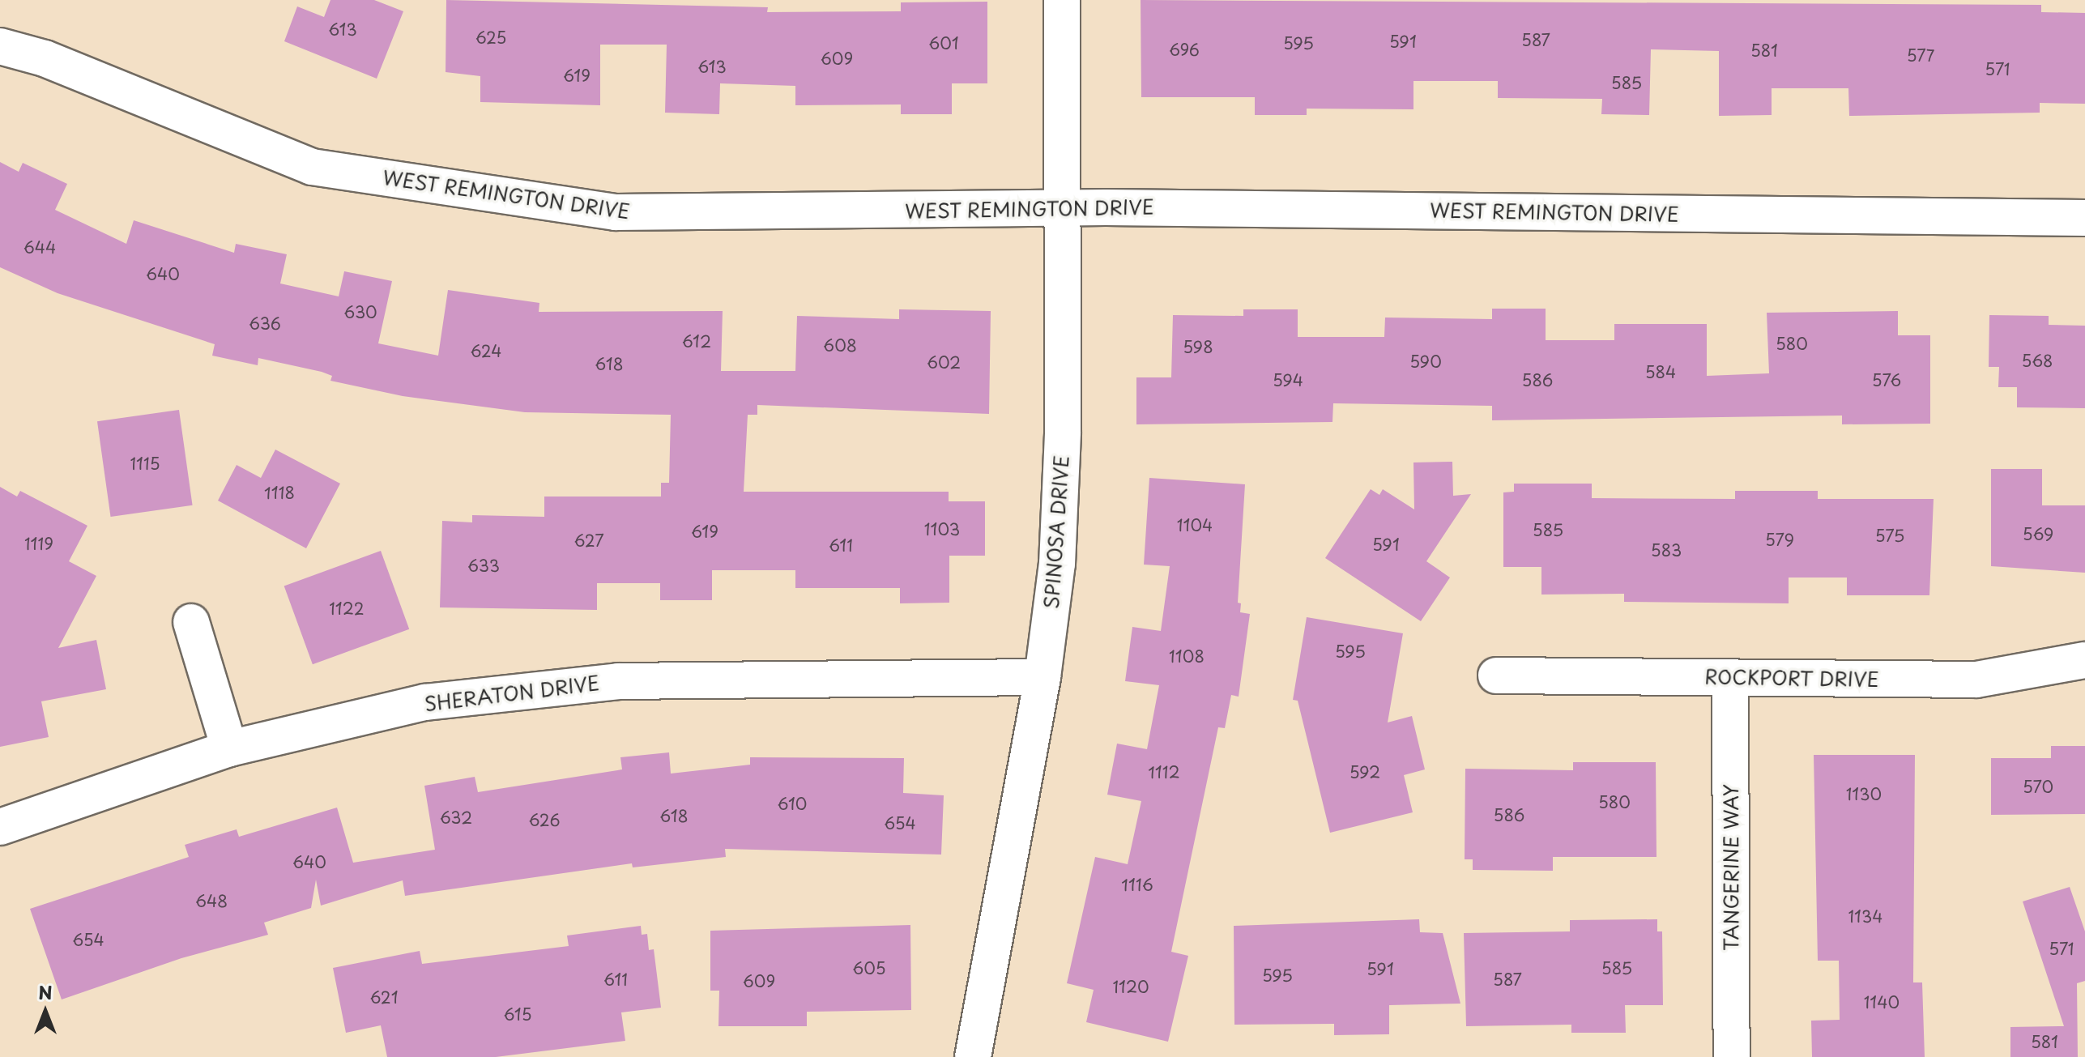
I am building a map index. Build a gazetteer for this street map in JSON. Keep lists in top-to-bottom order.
{
  "streets": {
    "street": [
      "WEST REMINGTON DRIVE",
      "SPINOSA DRIVE",
      "ROCKPORT DRIVE",
      "SHERATON DRIVE",
      "TANGERINE WAY"
    ]
  },
  "crossings": [
    ["WEST REMINGTON DRIVE", "SPINOSA DRIVE"],
    ["SPINOSA DRIVE", "SHERATON DRIVE"],
    ["ROCKPORT DRIVE", "TANGERINE WAY"]
  ],
  "house_numbers": [
    "613",
    "625",
    "587",
    "591",
    "601",
    "595",
    "696",
    "581",
    "577",
    "609",
    "613",
    "571",
    "619",
    "585",
    "644",
    "640",
    "630",
    "636",
    "612",
    "580",
    "608",
    "598",
    "624",
    "568",
    "590",
    "602",
    "618",
    "584",
    "594",
    "586",
    "576",
    "1115",
    "1118",
    "1104",
    "1103",
    "585",
    "619",
    "569",
    "575",
    "579",
    "627",
    "1119",
    "591",
    "611",
    "583",
    "633",
    "1122",
    "595",
    "1108",
    "1112",
    "592",
    "570",
    "1130",
    "580",
    "610",
    "586",
    "618",
    "632",
    "626",
    "654",
    "640",
    "1116",
    "648",
    "1134",
    "654",
    "571",
    "605",
    "585",
    "591",
    "595",
    "611",
    "587",
    "609",
    "1120",
    "621",
    "1140",
    "615",
    "581"
  ],
  "north": "top"
}
